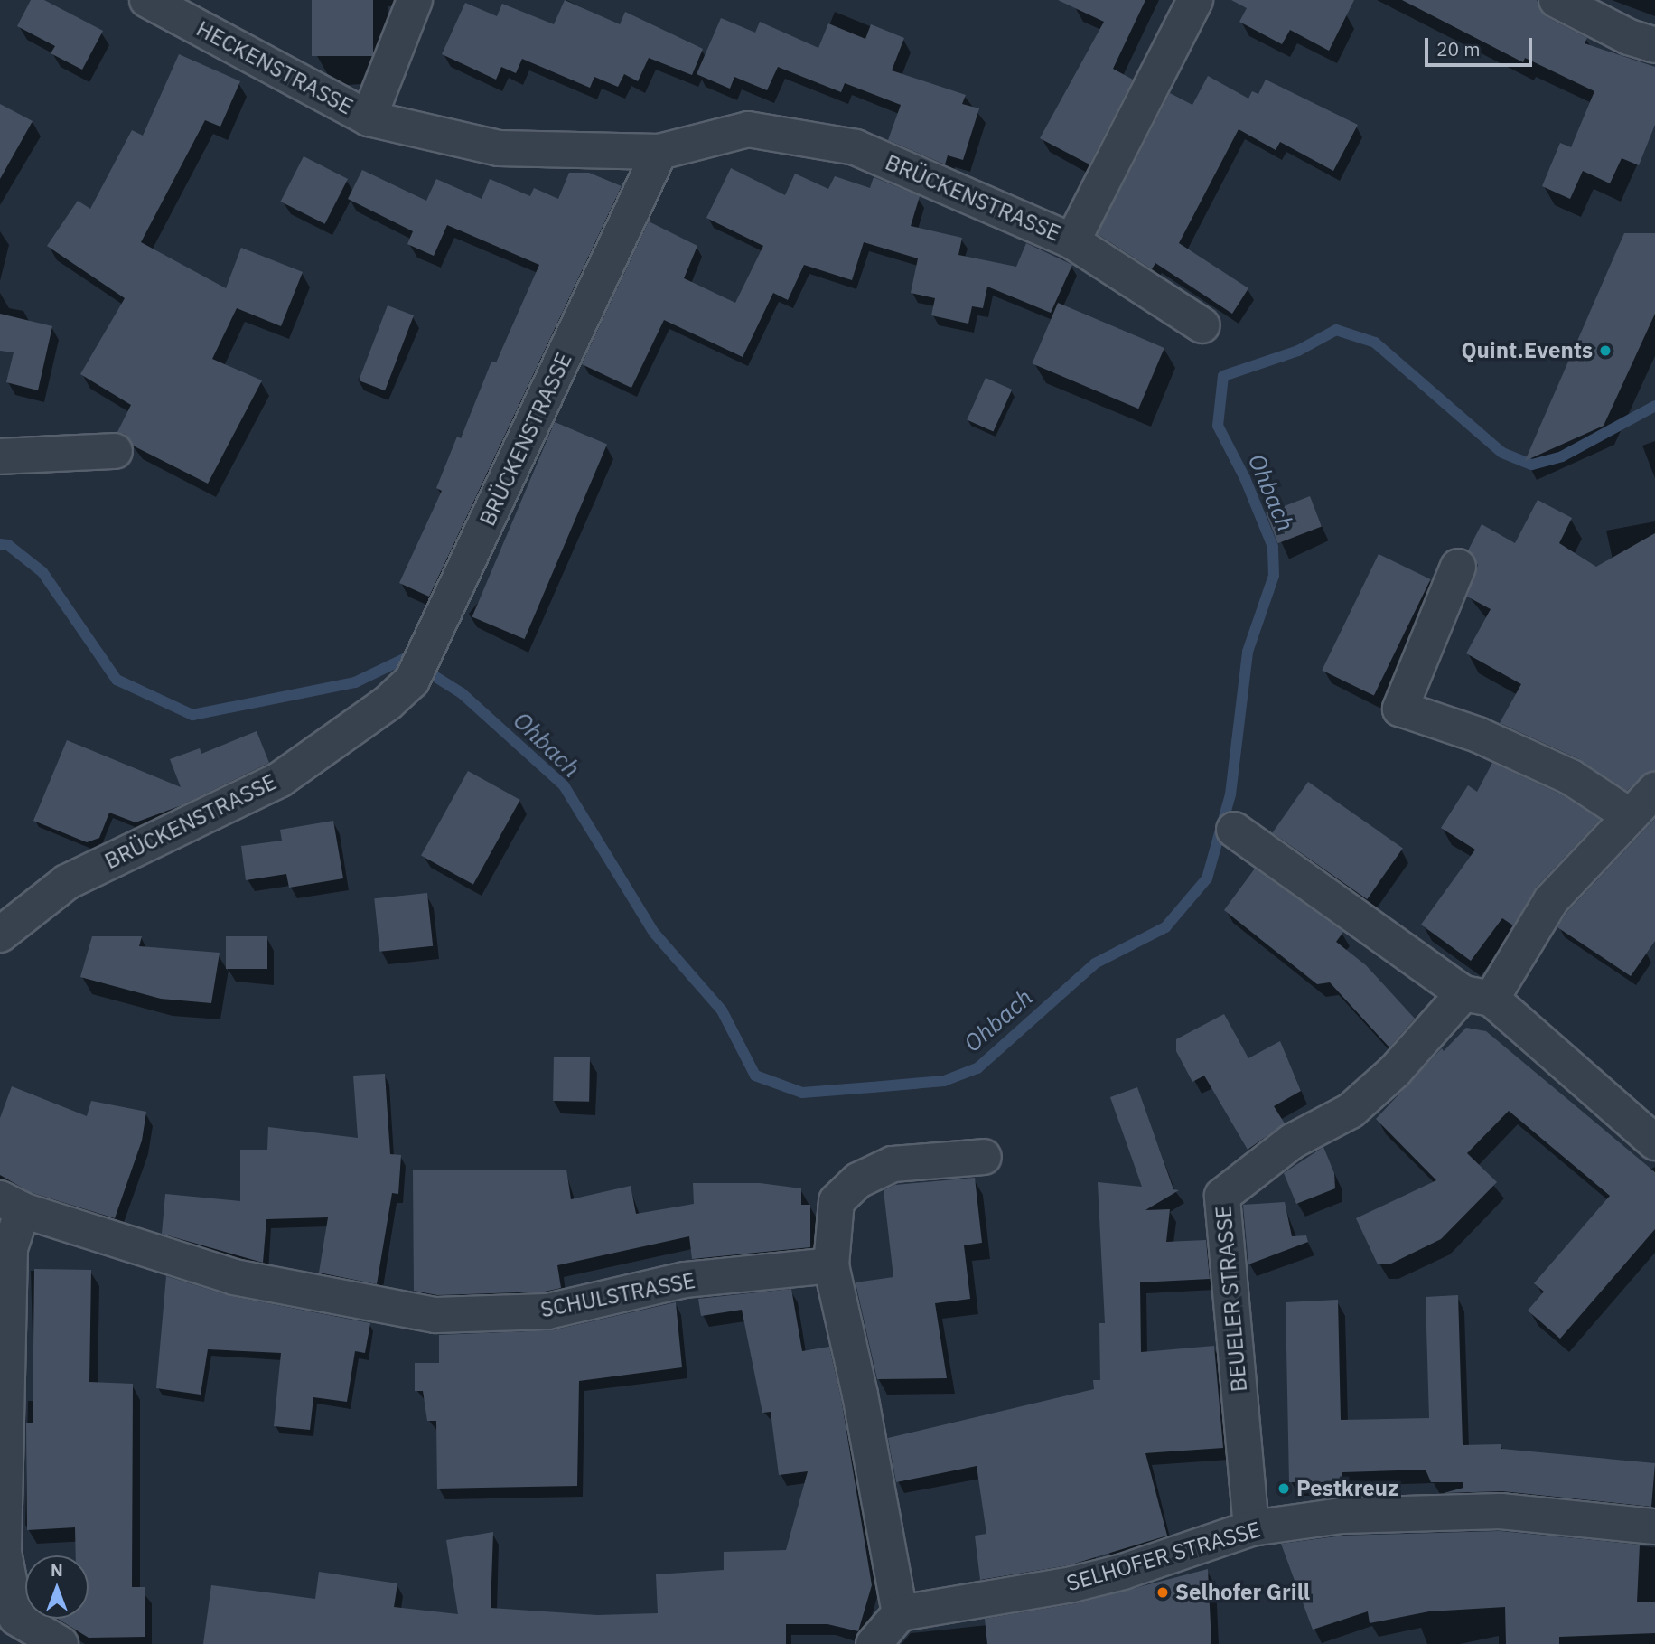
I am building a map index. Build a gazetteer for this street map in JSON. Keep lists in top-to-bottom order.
{
  "streets": {
    "street": [
      "HECKENSTRASSE",
      "BRÜCKENSTRASSE",
      "SCHULSTRASSE",
      "BEUELER STRASSE",
      "SELHOFER STRASSE"
    ]
  },
  "crossings": [
    ["HECKENSTRASSE", "BRÜCKENSTRASSE"],
    ["BEUELER STRASSE", "SELHOFER STRASSE"]
  ],
  "water": ["Ohbach"],
  "places": ["Quint.Events", "Pestkreuz", "Selhofer Grill"],
  "scale_bar": "20 m",
  "north": "top"
}
